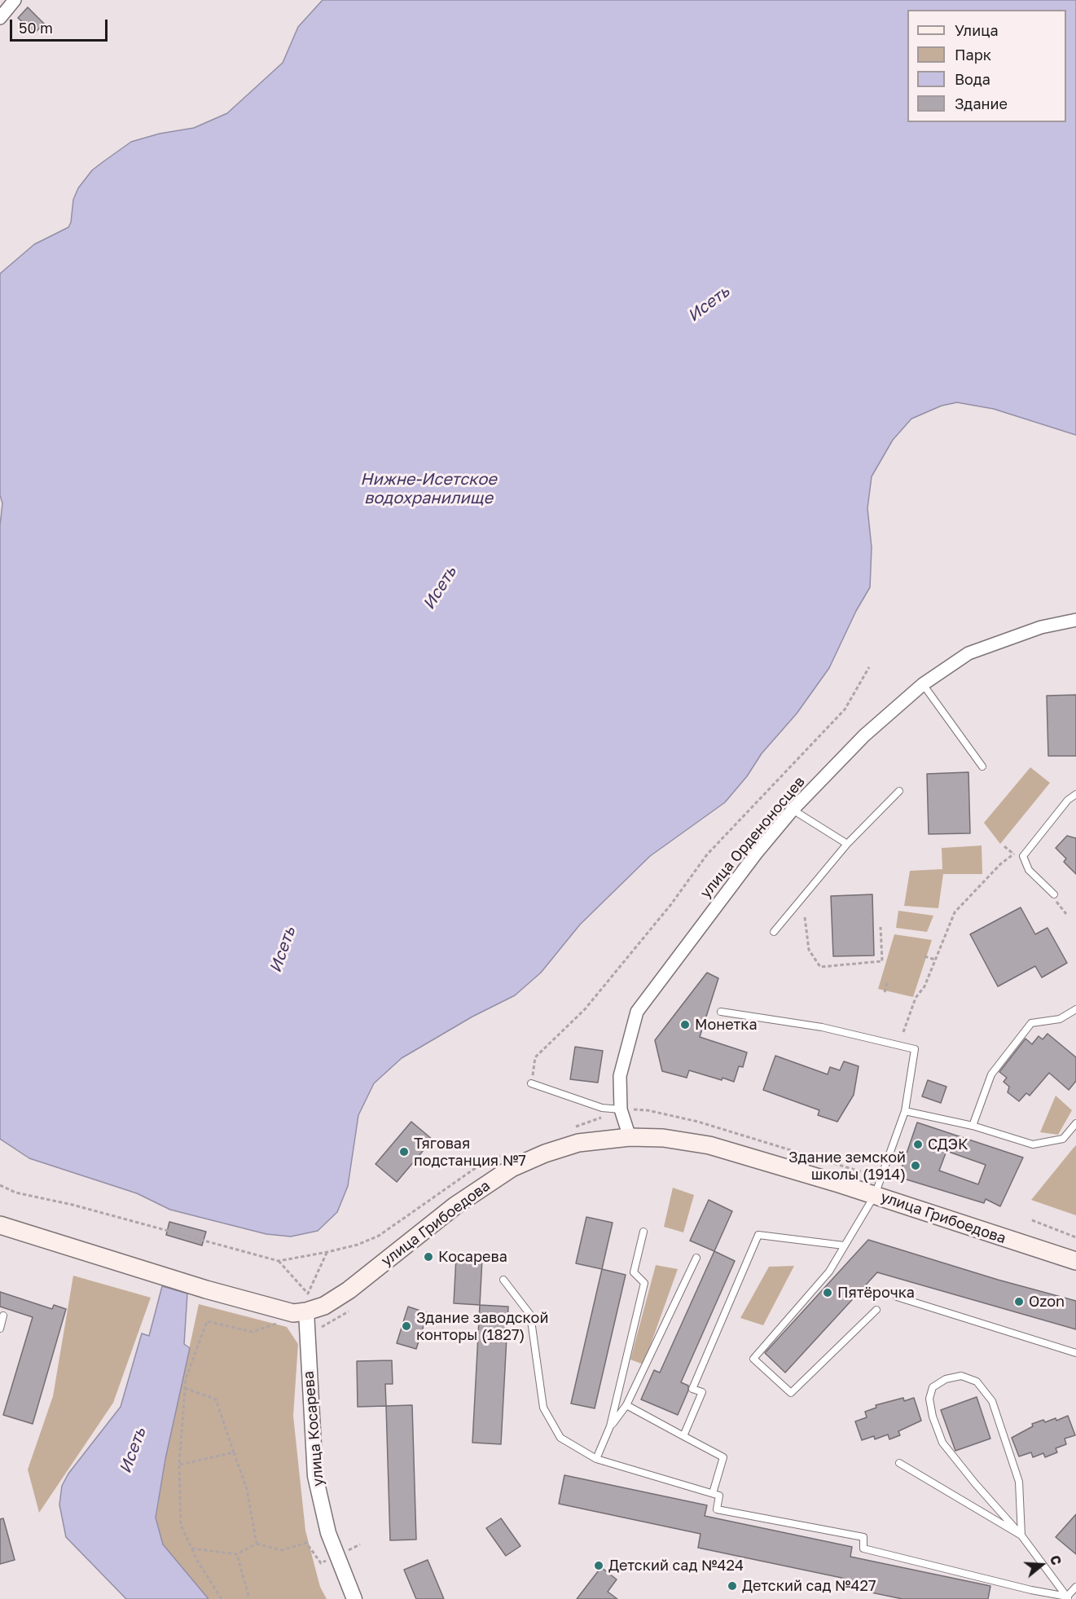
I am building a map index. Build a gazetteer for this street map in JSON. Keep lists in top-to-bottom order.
{
  "streets": {
    "main road": ["улица Грибоедова"],
    "street": ["улица Орденоносцев", "улица Косарева"]
  },
  "crossings": [
    ["улица Орденоносцев", "улица Грибоедова"],
    ["улица Грибоедова", "улица Косарева"]
  ],
  "water": ["Исеть", "Нижне-Исетское водохранилище"],
  "places": [
    "Монетка",
    "СДЭК",
    "Тяговая подстанция №7",
    "Здание земской школы (1914)",
    "Косарева",
    "Пятёрочка",
    "Ozon",
    "Здание заводской конторы (1827)",
    "Детский сад №424",
    "Детский сад №427"
  ],
  "legend": [
    "Улица",
    "Парк",
    "Вода",
    "Здание"
  ],
  "scale_bar": "50 m",
  "north": "right"
}
